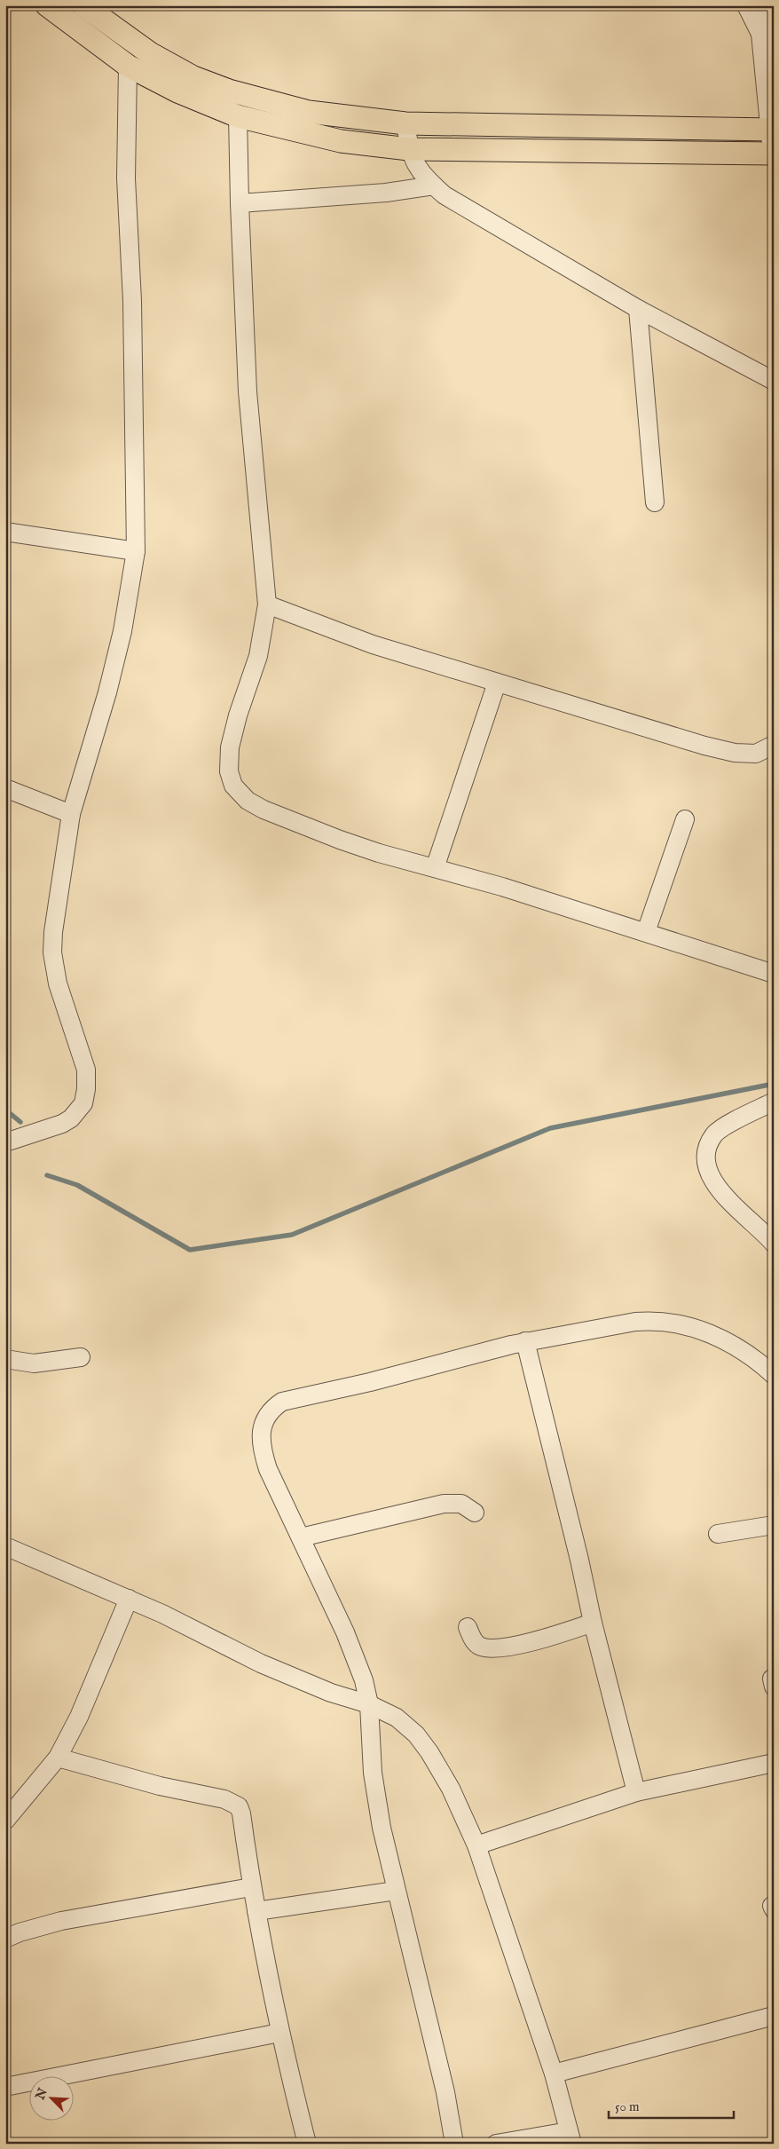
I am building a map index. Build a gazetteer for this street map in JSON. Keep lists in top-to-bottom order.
{
  "scale_bar": "50 m",
  "north": "top left"
}
